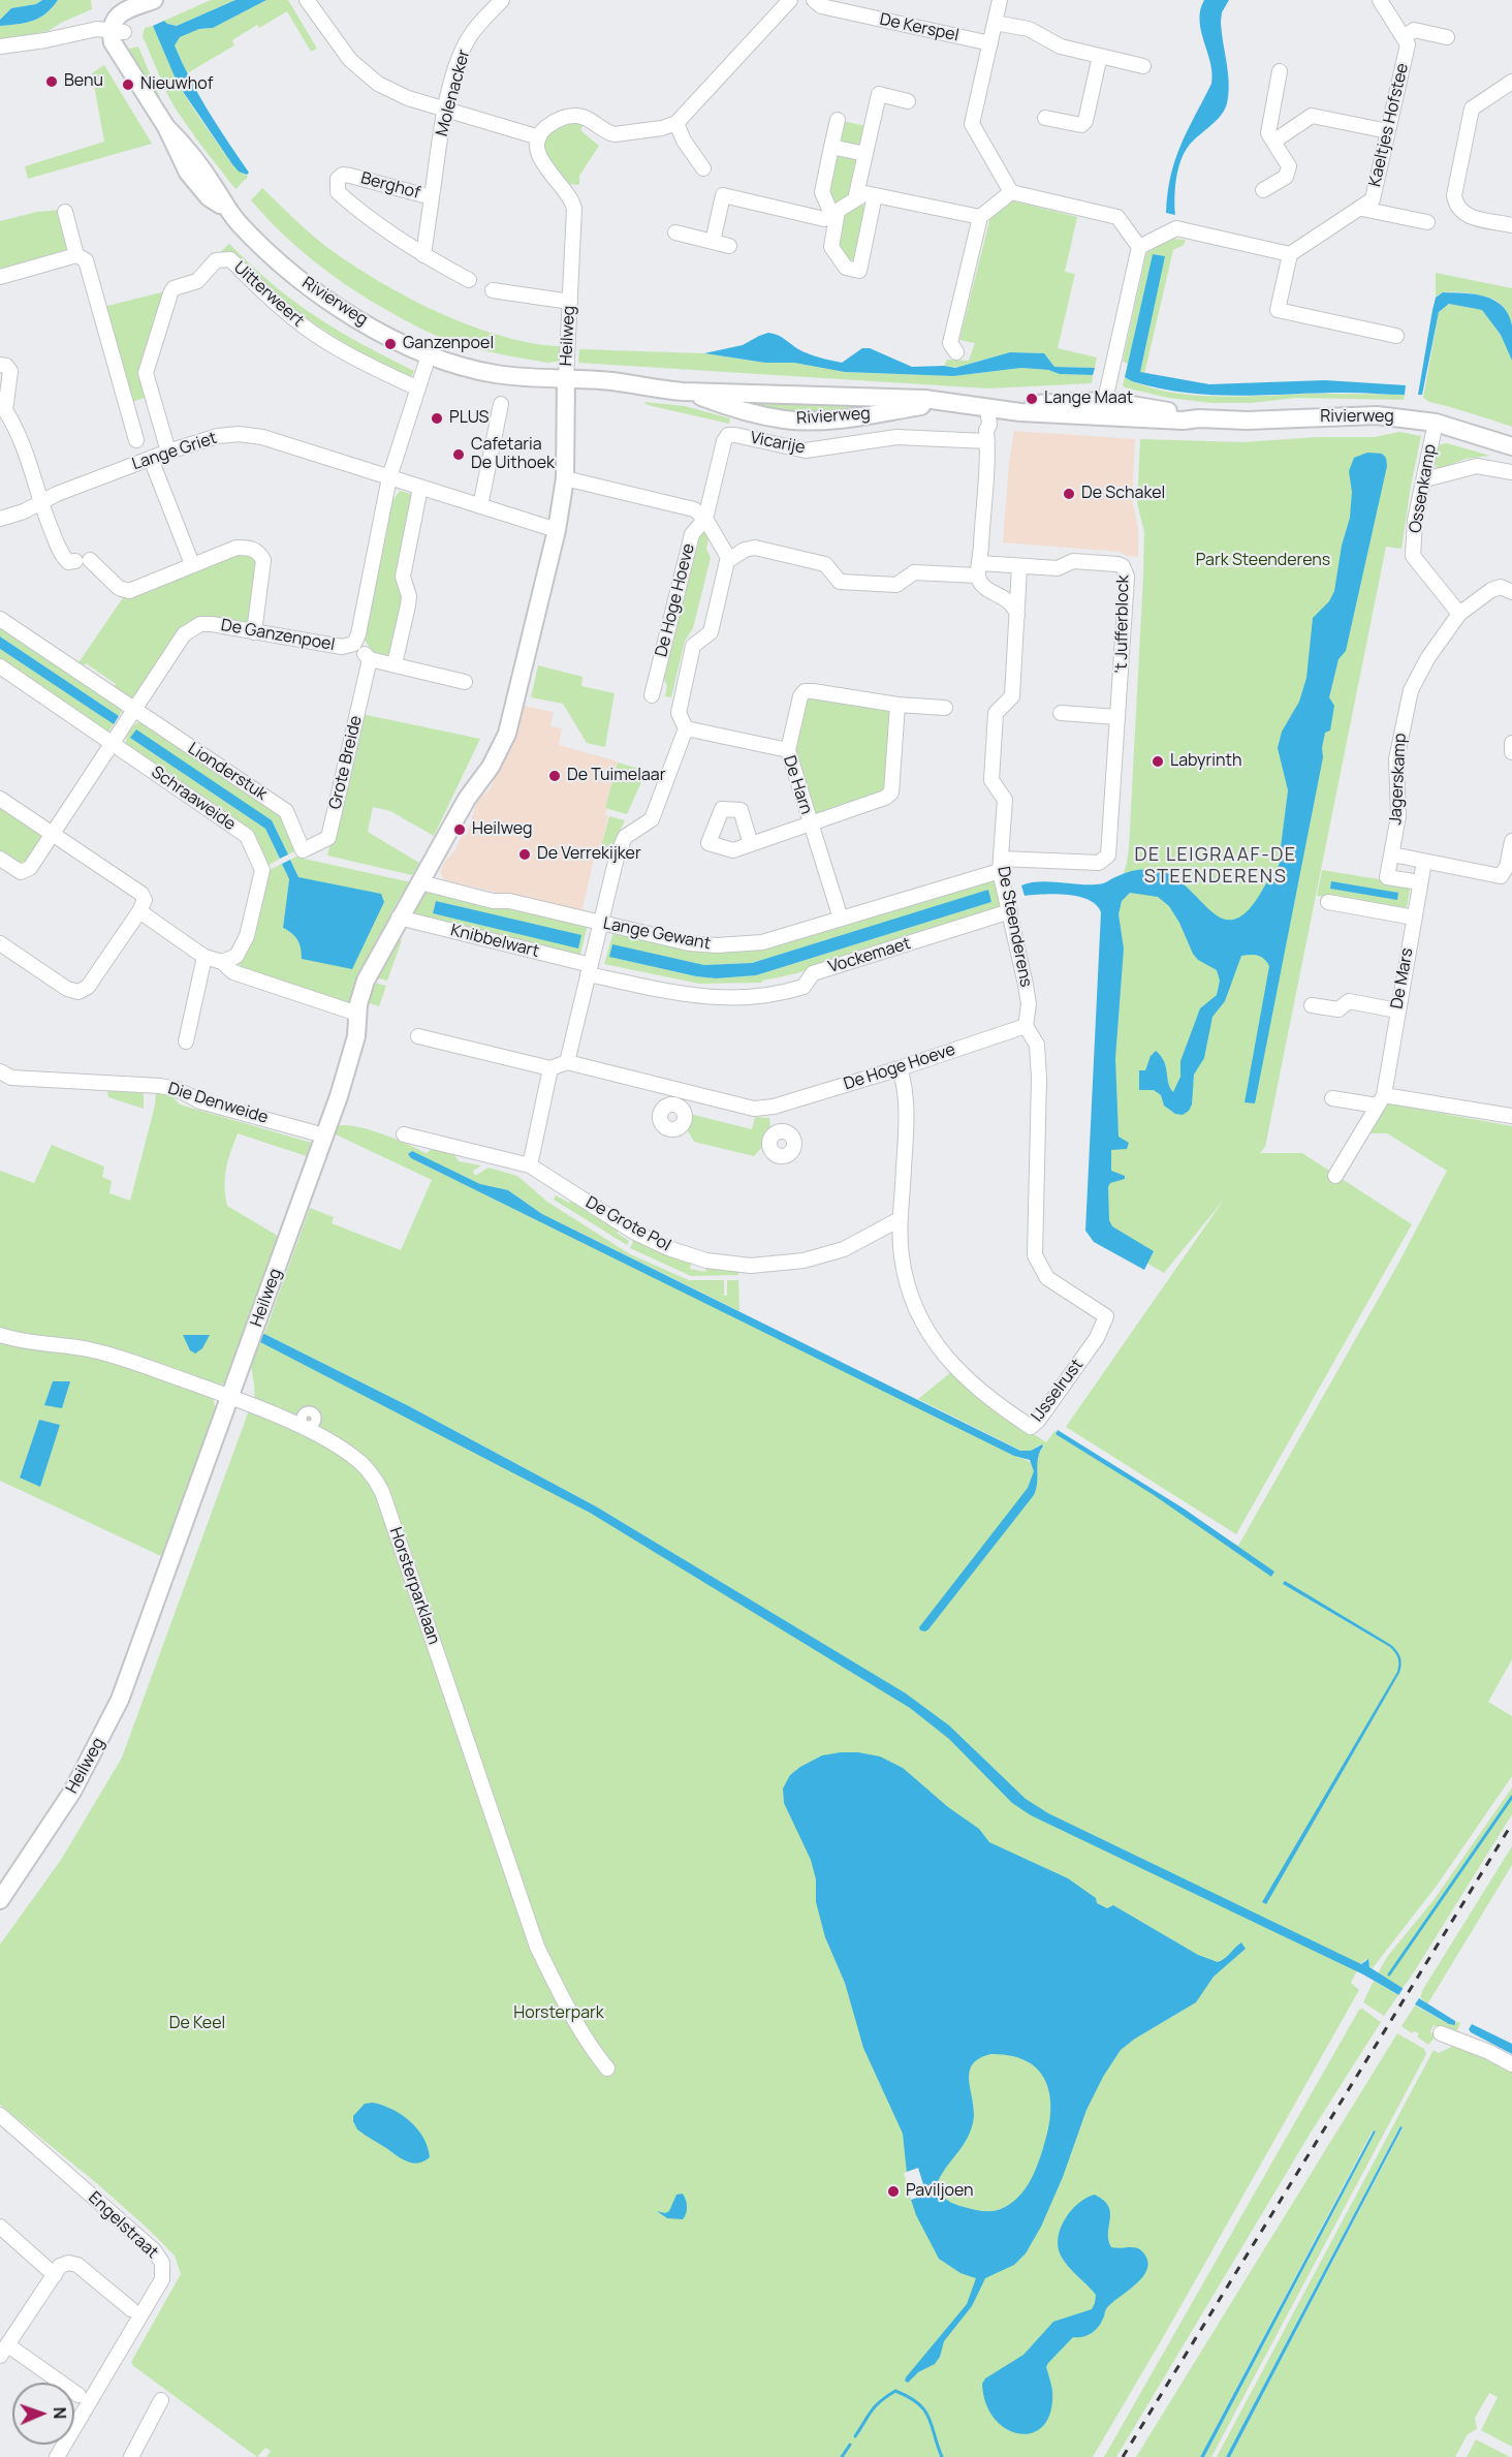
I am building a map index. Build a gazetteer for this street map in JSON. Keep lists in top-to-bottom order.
{
  "streets": {
    "street": [
      "De Kerspel",
      "Molenacker",
      "Kaeltjes Hofstee",
      "Berghof",
      "Uitterweert",
      "Rivierweg",
      "Heilweg",
      "Vicarije",
      "Lange Griet",
      "Ossenkamp",
      "De Hoge Hoeve",
      "'t Jufferblock",
      "De Ganzenpoel",
      "Grote Breide",
      "Lionderstuk",
      "Jagerskamp",
      "De Harn",
      "Schraaweide",
      "De Steenderens",
      "Lange Gewant",
      "Knibbelwart",
      "Vockemaet",
      "De Mars",
      "Die Denweide",
      "De Grote Pol",
      "IJsselrust",
      "Horsterparklaan",
      "Engelstraat"
    ]
  },
  "crossings": [
    ["Molenacker", "Berghof"],
    ["Uitterweert", "Lange Griet"],
    ["Uitterweert", "De Ganzenpoel"],
    ["Rivierweg", "Heilweg"],
    ["Rivierweg", "Ossenkamp"],
    ["Rivierweg", "De Ganzenpoel"],
    ["Heilweg", "Lange Griet"],
    ["Heilweg", "Lange Gewant"],
    ["Heilweg", "Knibbelwart"],
    ["Heilweg", "Die Denweide"],
    ["Heilweg", "Horsterparklaan"],
    ["Vicarije", "De Hoge Hoeve"],
    ["Lange Griet", "De Ganzenpoel"],
    ["Ossenkamp", "Jagerskamp"],
    ["De Hoge Hoeve", "De Harn"],
    ["De Hoge Hoeve", "De Steenderens"],
    ["De Hoge Hoeve", "Lange Gewant"],
    ["De Hoge Hoeve", "Knibbelwart"],
    ["De Hoge Hoeve", "Vockemaet"],
    ["De Hoge Hoeve", "IJsselrust"],
    ["'t Jufferblock", "De Steenderens"],
    ["'t Jufferblock", "Lange Gewant"],
    ["De Ganzenpoel", "Lionderstuk"],
    ["De Ganzenpoel", "Schraaweide"],
    ["Grote Breide", "Lionderstuk"],
    ["Jagerskamp", "De Mars"],
    ["De Harn", "Lange Gewant"],
    ["De Steenderens", "Lange Gewant"],
    ["De Steenderens", "Vockemaet"],
    ["De Steenderens", "IJsselrust"],
    ["Knibbelwart", "Vockemaet"],
    ["De Grote Pol", "IJsselrust"]
  ],
  "districts": ["DE LEIGRAAF-DE STEENDERENS"],
  "parks": ["Park Steenderens", "Horsterpark", "De Keel"],
  "places": [
    "Benu",
    "Nieuwhof",
    "Ganzenpoel",
    "Lange Maat",
    "PLUS",
    "Cafetaria De Uithoek",
    "De Schakel",
    "Labyrinth",
    "De Tuimelaar",
    "Heilweg",
    "De Verrekijker",
    "Paviljoen"
  ],
  "north": "right"
}
